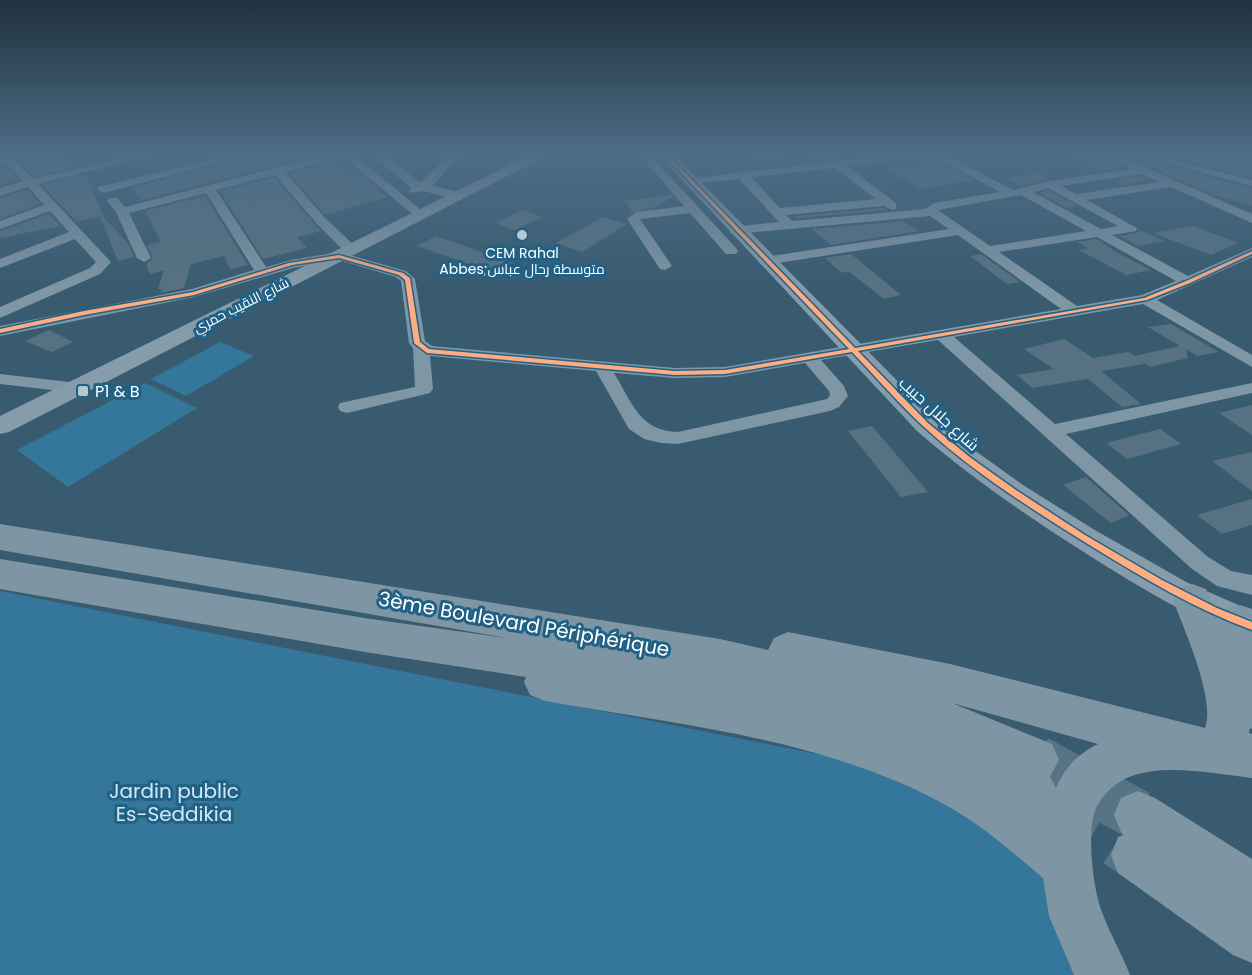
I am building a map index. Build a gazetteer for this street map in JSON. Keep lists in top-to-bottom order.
{
  "streets": {
    "main road": ["3ème Boulevard Périphérique"],
    "street": ["شارع النقيب حمري", "شارع جلال حبيب"]
  },
  "parks": ["Jardin public Es-Seddikia"],
  "places": {
    "other": ["CEM Rahal Abbes;متوسطة رحال عباس"],
    "transit": ["P1 & B"]
  }
}
